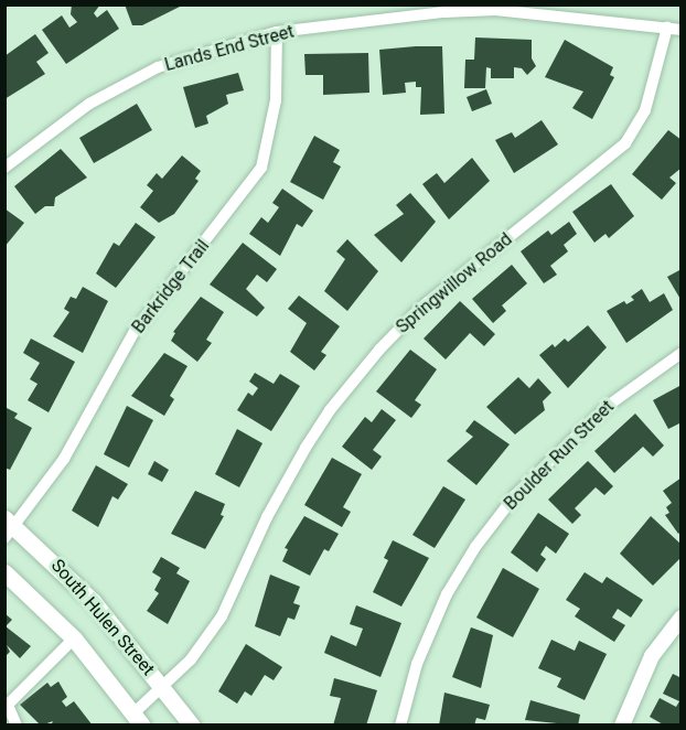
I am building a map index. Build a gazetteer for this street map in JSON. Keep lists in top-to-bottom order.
{
  "streets": {
    "main road": ["South Hulen Street"],
    "street": [
      "Lands End Street",
      "Springwillow Road",
      "Barkridge Trail",
      "Boulder Run Street"
    ]
  },
  "crossings": [
    ["Lands End Street", "Springwillow Road"],
    ["Lands End Street", "Barkridge Trail"],
    ["Springwillow Road", "South Hulen Street"],
    ["Barkridge Trail", "South Hulen Street"]
  ]
}
